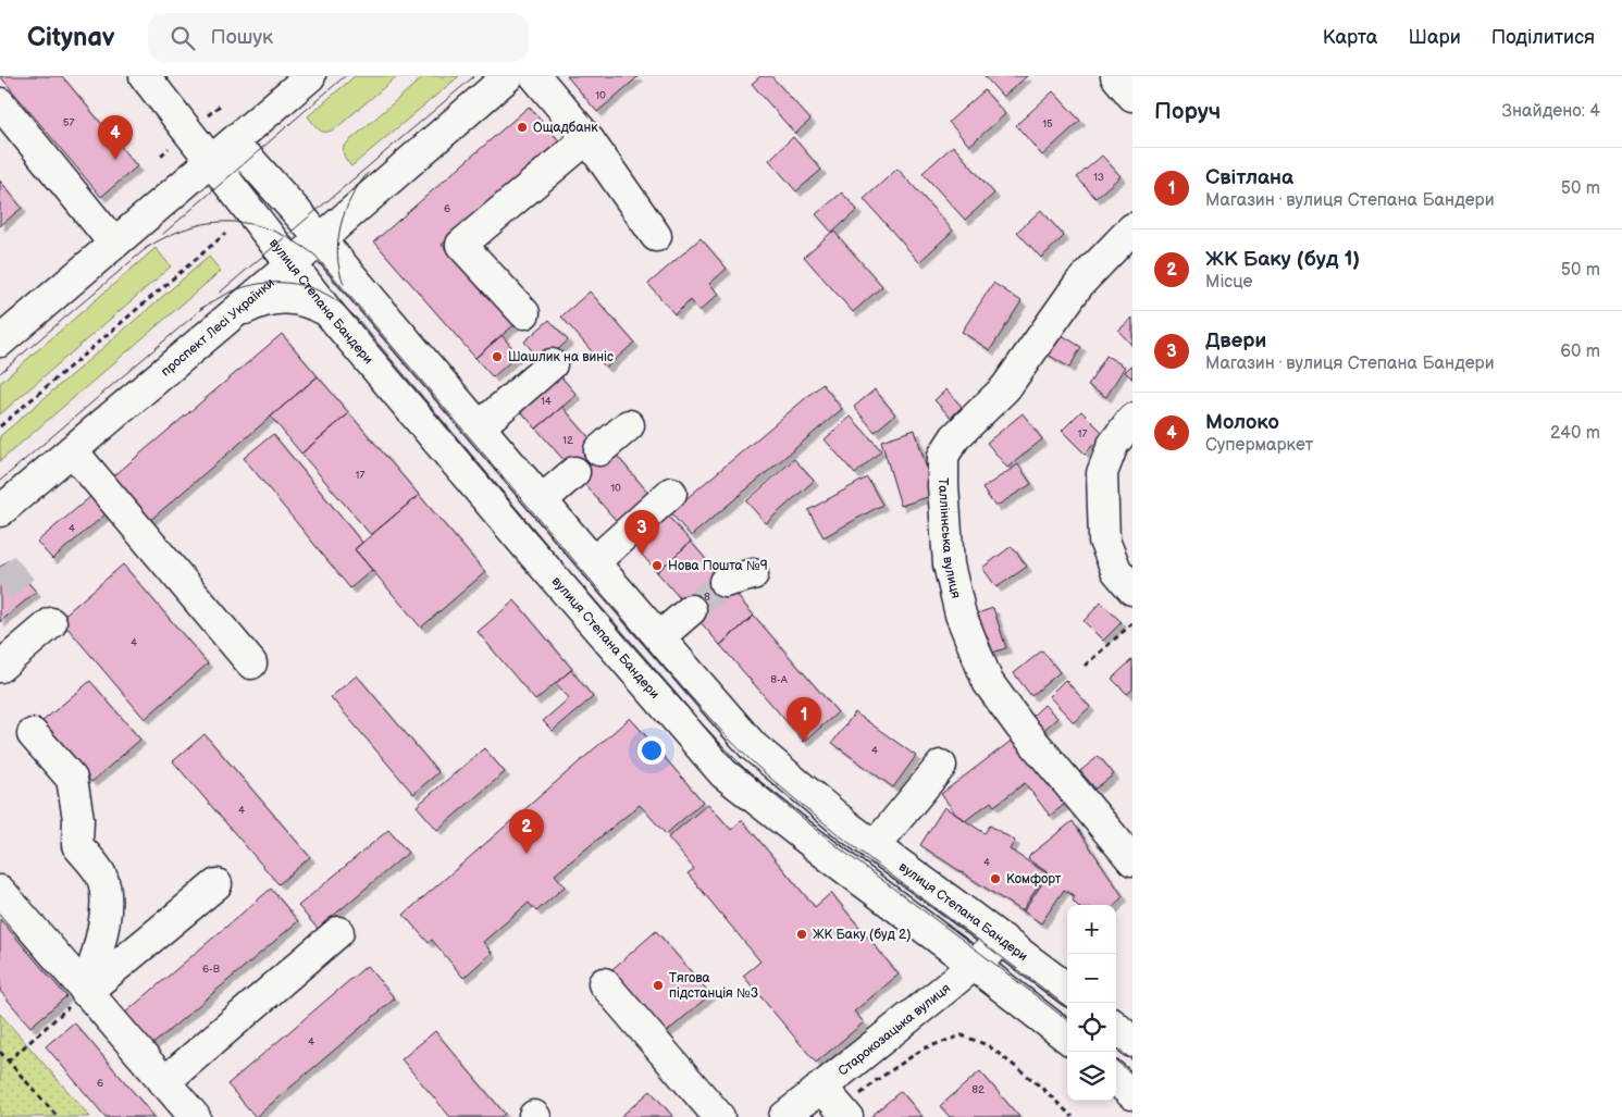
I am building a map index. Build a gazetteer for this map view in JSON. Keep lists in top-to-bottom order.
{
  "streets": {
    "main road": [
      "вулиця Степана Бандери",
      "проспект Лесі Українки",
      "Талліннська вулиця",
      "Старокозацька вулиця"
    ]
  },
  "crossings": [
    ["вулиця Степана Бандери", "проспект Лесі Українки"],
    ["вулиця Степана Бандери", "Старокозацька вулиця"]
  ],
  "places": [
    "Ощадбанк",
    "Шашлик на виніс",
    "Нова Пошта №9",
    "Комфорт",
    "ЖК Баку (буд 2)",
    "Тягова пiдстанцiя №3"
  ],
  "house_numbers": [
    "10",
    "57",
    "15",
    "13",
    "6",
    "14",
    "17",
    "12",
    "17",
    "10",
    "4",
    "8",
    "4",
    "8-А",
    "4",
    "4",
    "4",
    "6-В",
    "4",
    "6",
    "82"
  ],
  "page": {
    "header": "Citynav",
    "search": "Пошук",
    "nav": ["Карта", "Шари", "Поділитися"],
    "heading": ["Поруч", "Знайдено: 4"],
    "pins": [
      "4",
      "3",
      "1",
      "2"
    ],
    "list": [
      {
        "mark": "1",
        "name": "Світлана",
        "note": "Магазин · вулиця Степана Бандери",
        "value": "50 m"
      },
      {
        "mark": "2",
        "name": "ЖК Баку (буд 1)",
        "note": "Місце",
        "value": "50 m"
      },
      {
        "mark": "3",
        "name": "Двери",
        "note": "Магазин · вулиця Степана Бандери",
        "value": "60 m"
      },
      {
        "mark": "4",
        "name": "Молоко",
        "note": "Супермаркет",
        "value": "240 m"
      }
    ],
    "map_buttons": ["+", "−"]
  }
}
